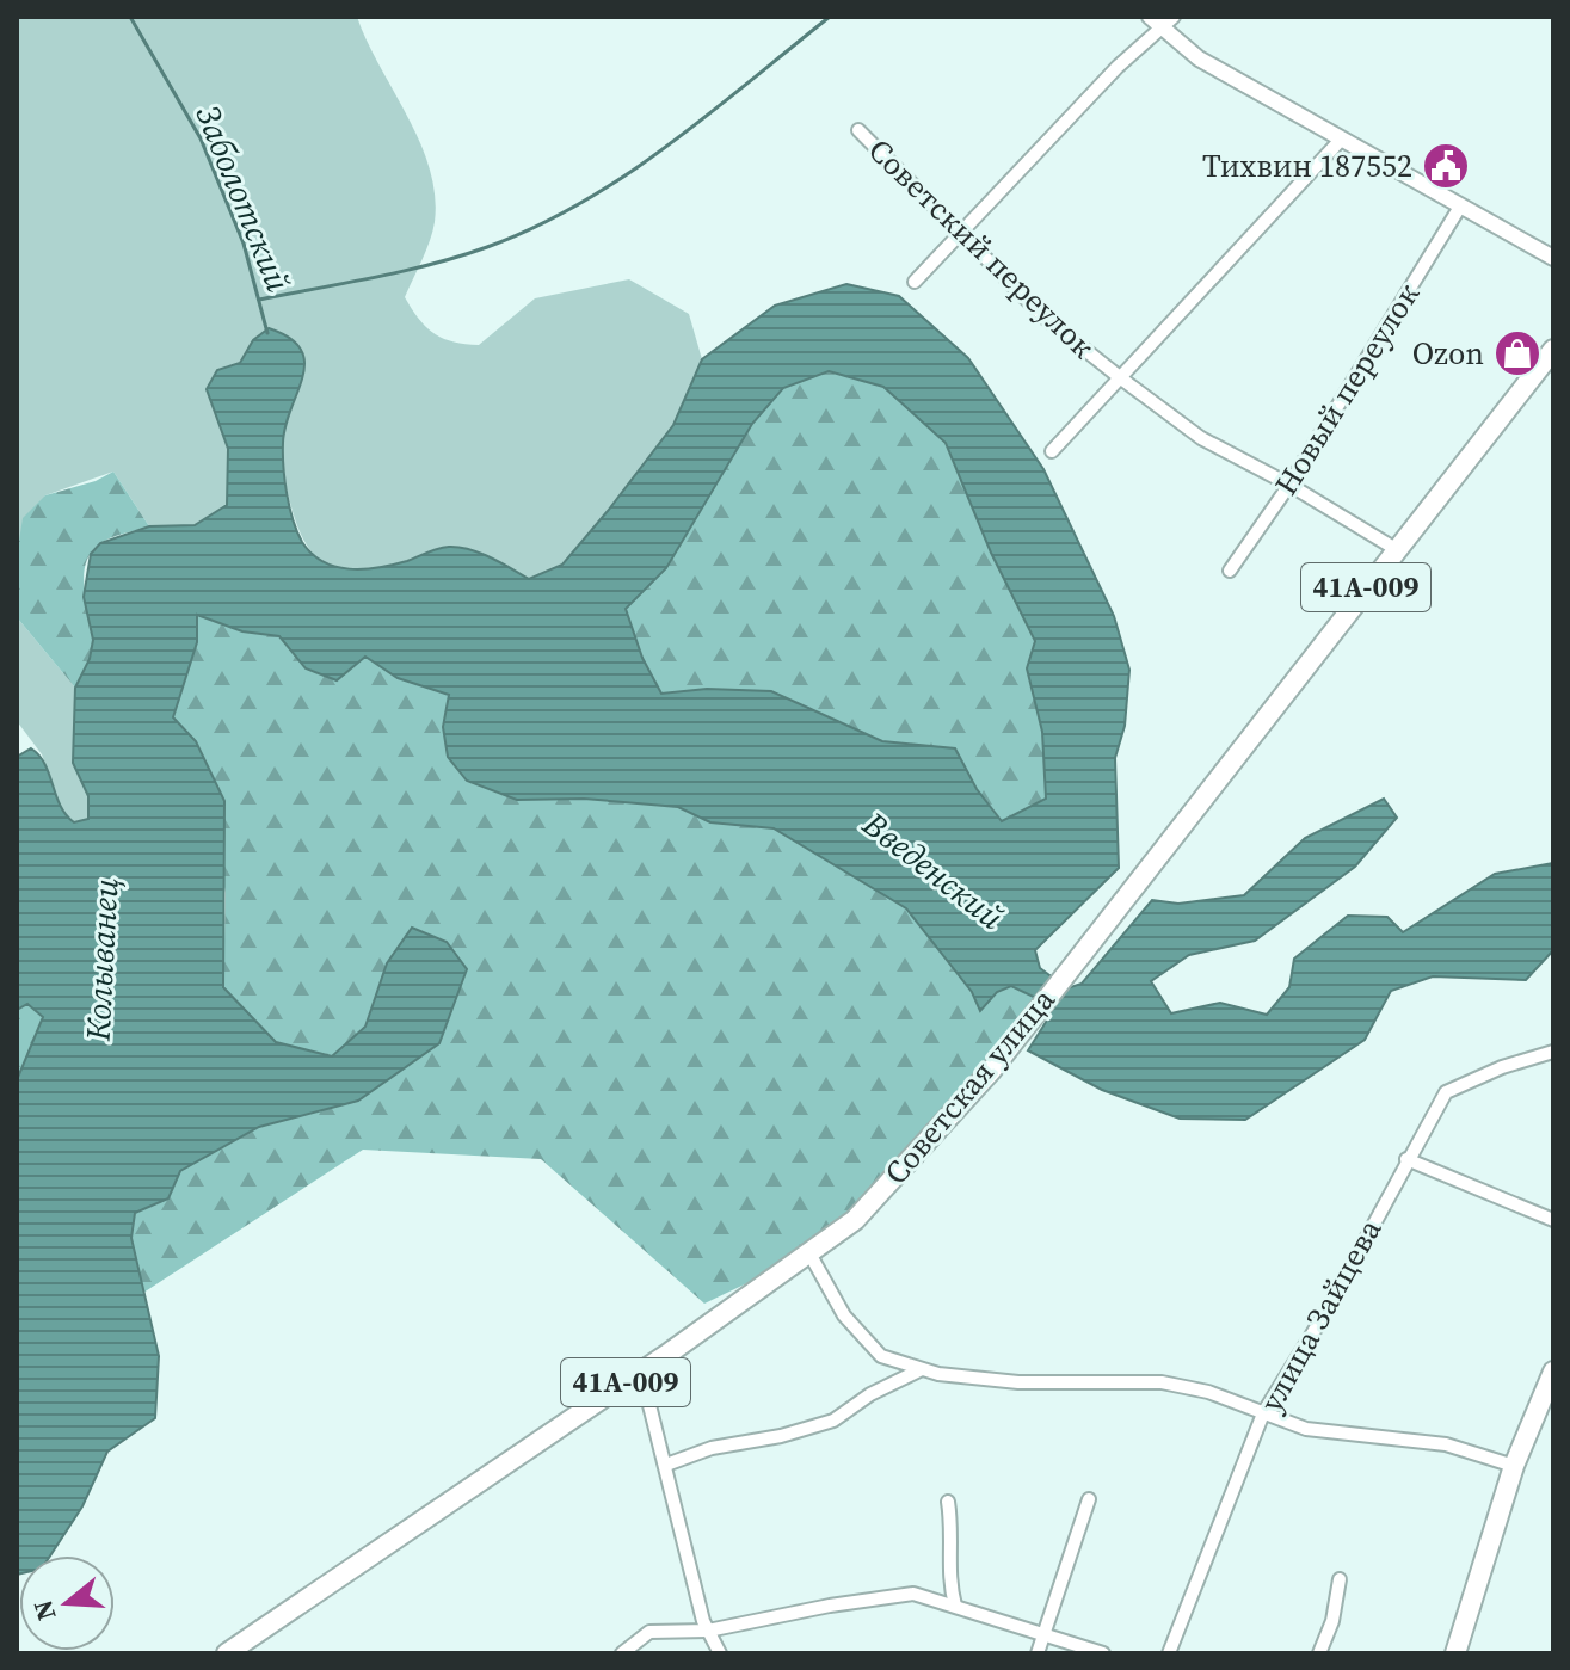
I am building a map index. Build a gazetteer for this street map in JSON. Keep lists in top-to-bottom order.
{
  "streets": {
    "main road": ["41А-009", "Советская улица"],
    "street": ["Советский переулок", "Новый переулок", "улица Зайцева"]
  },
  "crossings": [
    ["Советский переулок", "Новый переулок"],
    ["Советский переулок", "Советская улица"]
  ],
  "water": ["Заболотский", "Введенский", "Колыванец"],
  "places": {
    "public building": ["Тихвин 187552"],
    "shop": ["Ozon"]
  },
  "north": "left"
}
